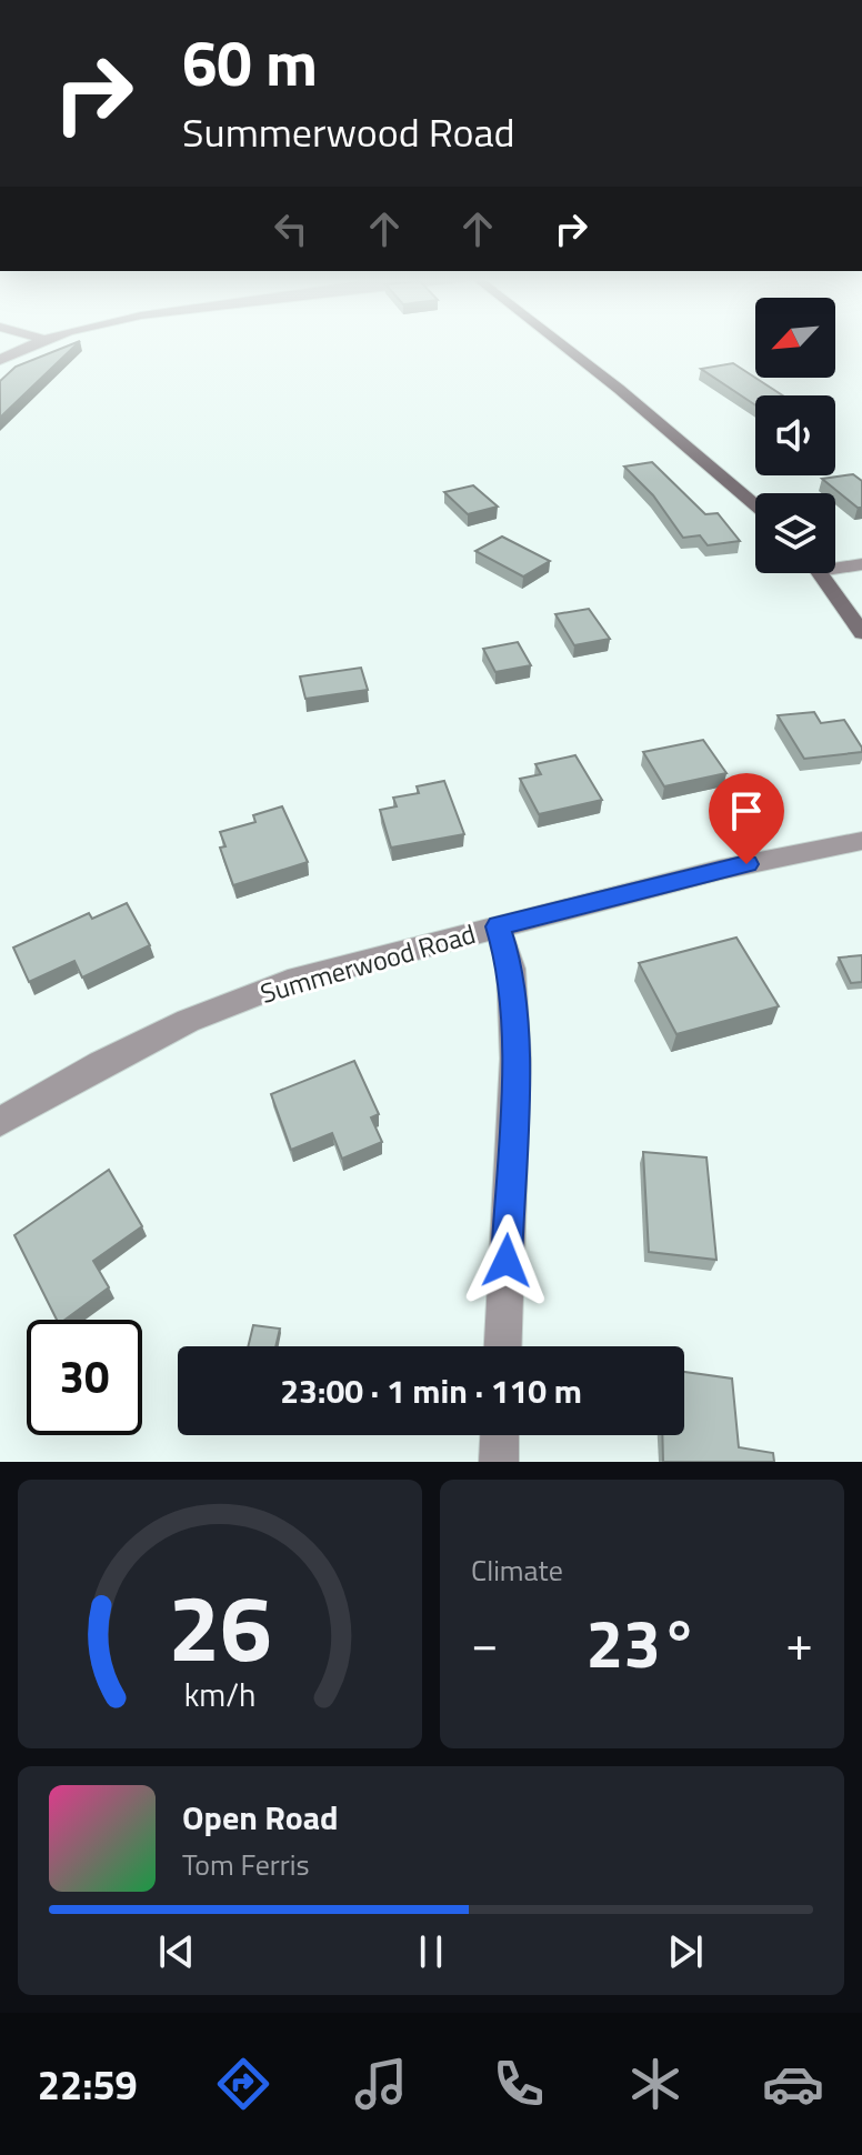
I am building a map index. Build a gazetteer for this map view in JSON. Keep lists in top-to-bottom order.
{
  "streets": {
    "street": ["Summerwood Road"]
  },
  "north": "bottom left",
  "page": {
    "turn": ["60 m", "Summerwood Road"],
    "limit": "30",
    "trip": "23:00 · 1 min · 110 m",
    "tile": "Climate",
    "heat": ["−", "23°", "+"],
    "song": ["Open Road", "Tom Ferris"],
    "tabs": "22:59",
    "gauge": ["26", "km/h"]
  }
}
